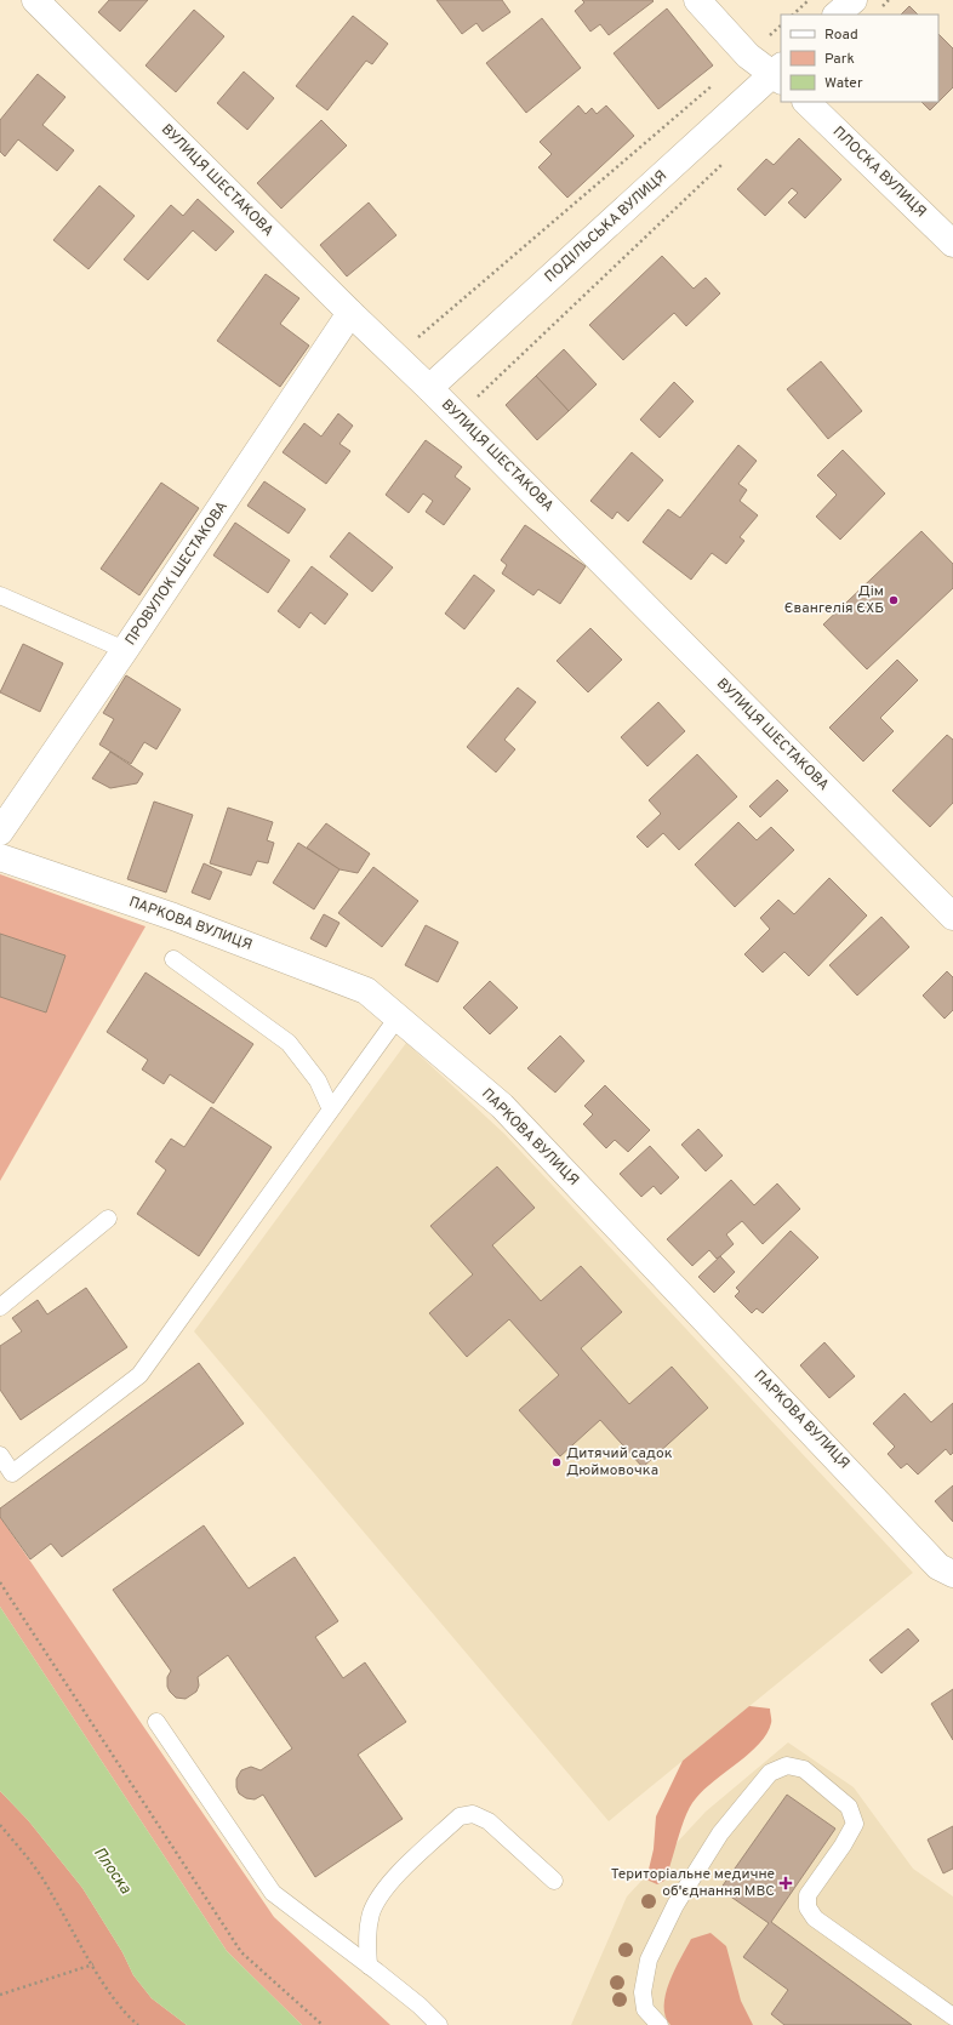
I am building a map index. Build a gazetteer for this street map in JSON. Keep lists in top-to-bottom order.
{
  "streets": {
    "street": [
      "ПЛОСКА ВУЛИЦЯ",
      "ВУЛИЦЯ ШЕСТАКОВА",
      "ПОДІЛЬСЬКА ВУЛИЦЯ",
      "ПРОВУЛОК ШЕСТАКОВА",
      "ПАРКОВА ВУЛИЦЯ"
    ]
  },
  "crossings": [
    ["ВУЛИЦЯ ШЕСТАКОВА", "ПОДІЛЬСЬКА ВУЛИЦЯ"],
    ["ВУЛИЦЯ ШЕСТАКОВА", "ПРОВУЛОК ШЕСТАКОВА"]
  ],
  "water": ["Плоска"],
  "places": {
    "other": ["Дім Євангелія ЄХБ", "Дитячий садок Дюймовочка"],
    "health": ["Територіальне медичне об'єднання МВС"]
  },
  "legend": ["Road", "Park", "Water"]
}
